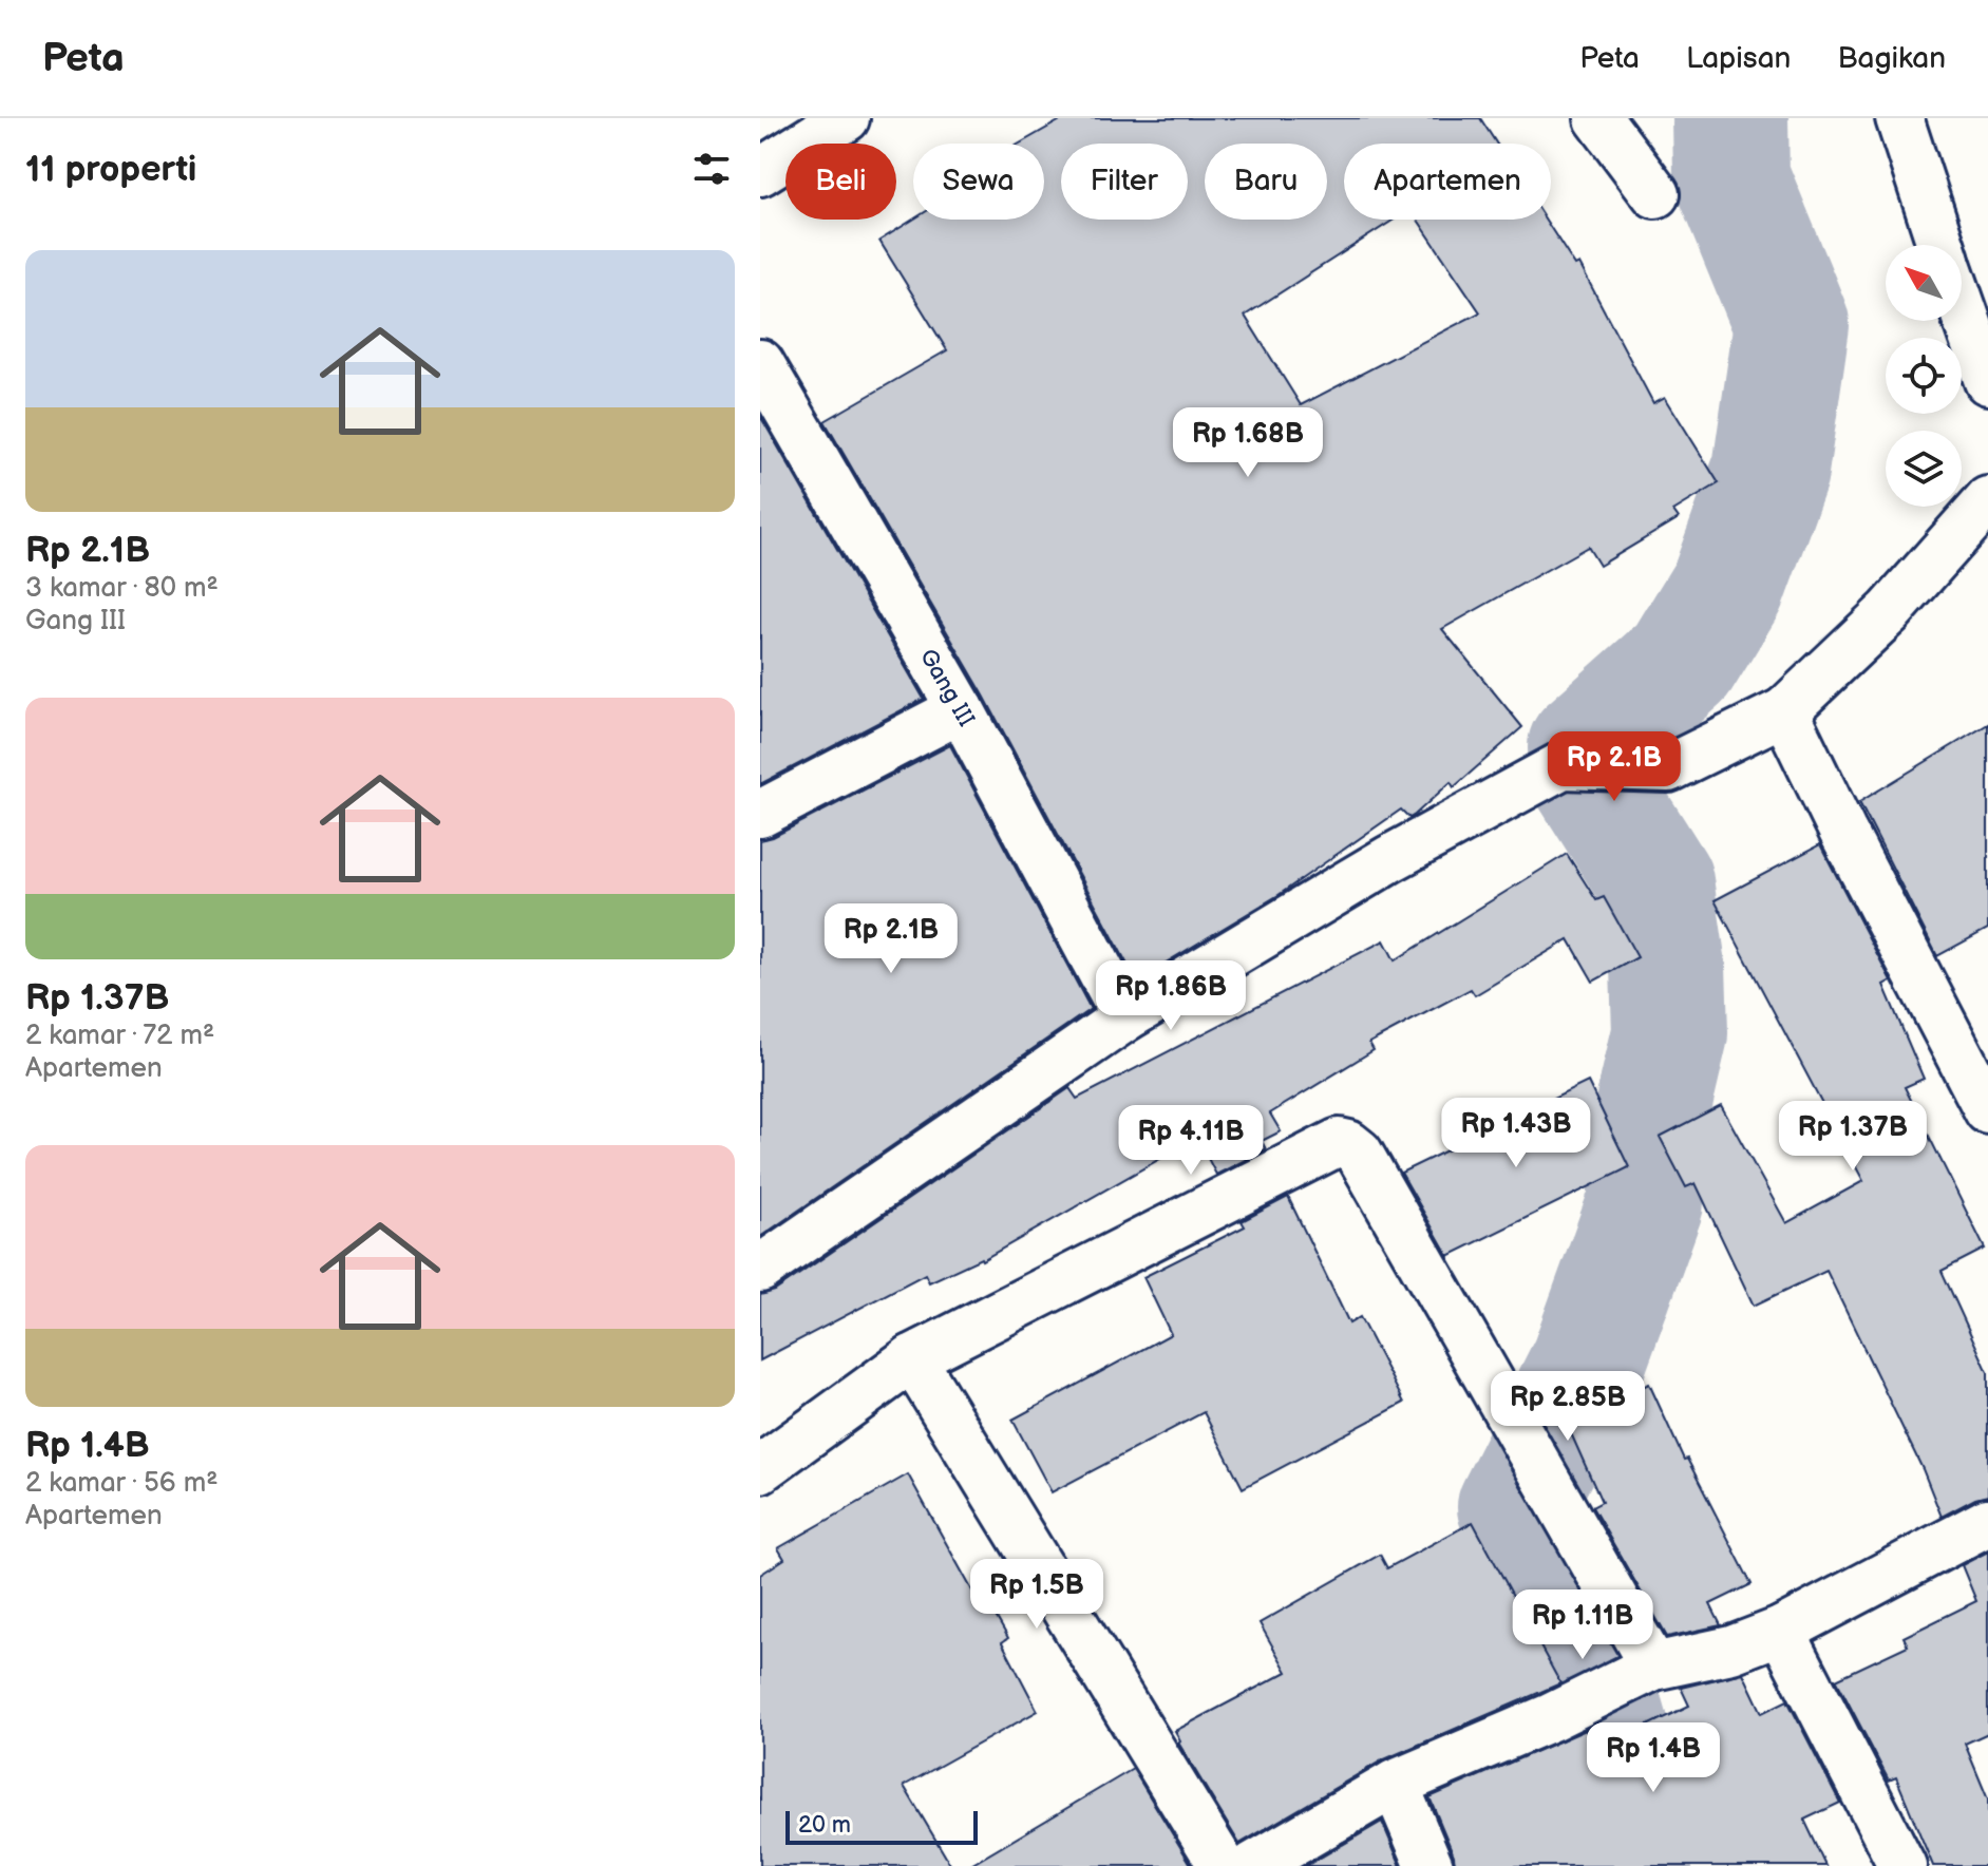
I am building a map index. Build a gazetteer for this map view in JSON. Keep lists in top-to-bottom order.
{
  "streets": {
    "street": ["Gang III"]
  },
  "scale_bar": "20 m",
  "north": "top left",
  "page": {
    "header": "Peta",
    "nav": ["Peta", "Lapisan", "Bagikan"],
    "heading": "11 properti",
    "chip": [
      "Beli",
      "Sewa",
      "Filter",
      "Baru",
      "Apartemen"
    ],
    "list": [
      {
        "name": "Rp 2.1B",
        "note": "3 kamar · 80 m² · Gang III"
      },
      {
        "name": "Rp 1.37B",
        "note": "2 kamar · 72 m² · Apartemen"
      },
      {
        "name": "Rp 1.4B",
        "note": "2 kamar · 56 m² · Apartemen"
      }
    ],
    "price": [
      "Rp 1.68B",
      "Rp 2.1B",
      "Rp 2.1B",
      "Rp 1.86B",
      "Rp 1.43B",
      "Rp 1.37B",
      "Rp 4.11B",
      "Rp 2.85B",
      "Rp 1.5B",
      "Rp 1.11B",
      "Rp 1.4B"
    ],
    "scale": "20 m"
  }
}
